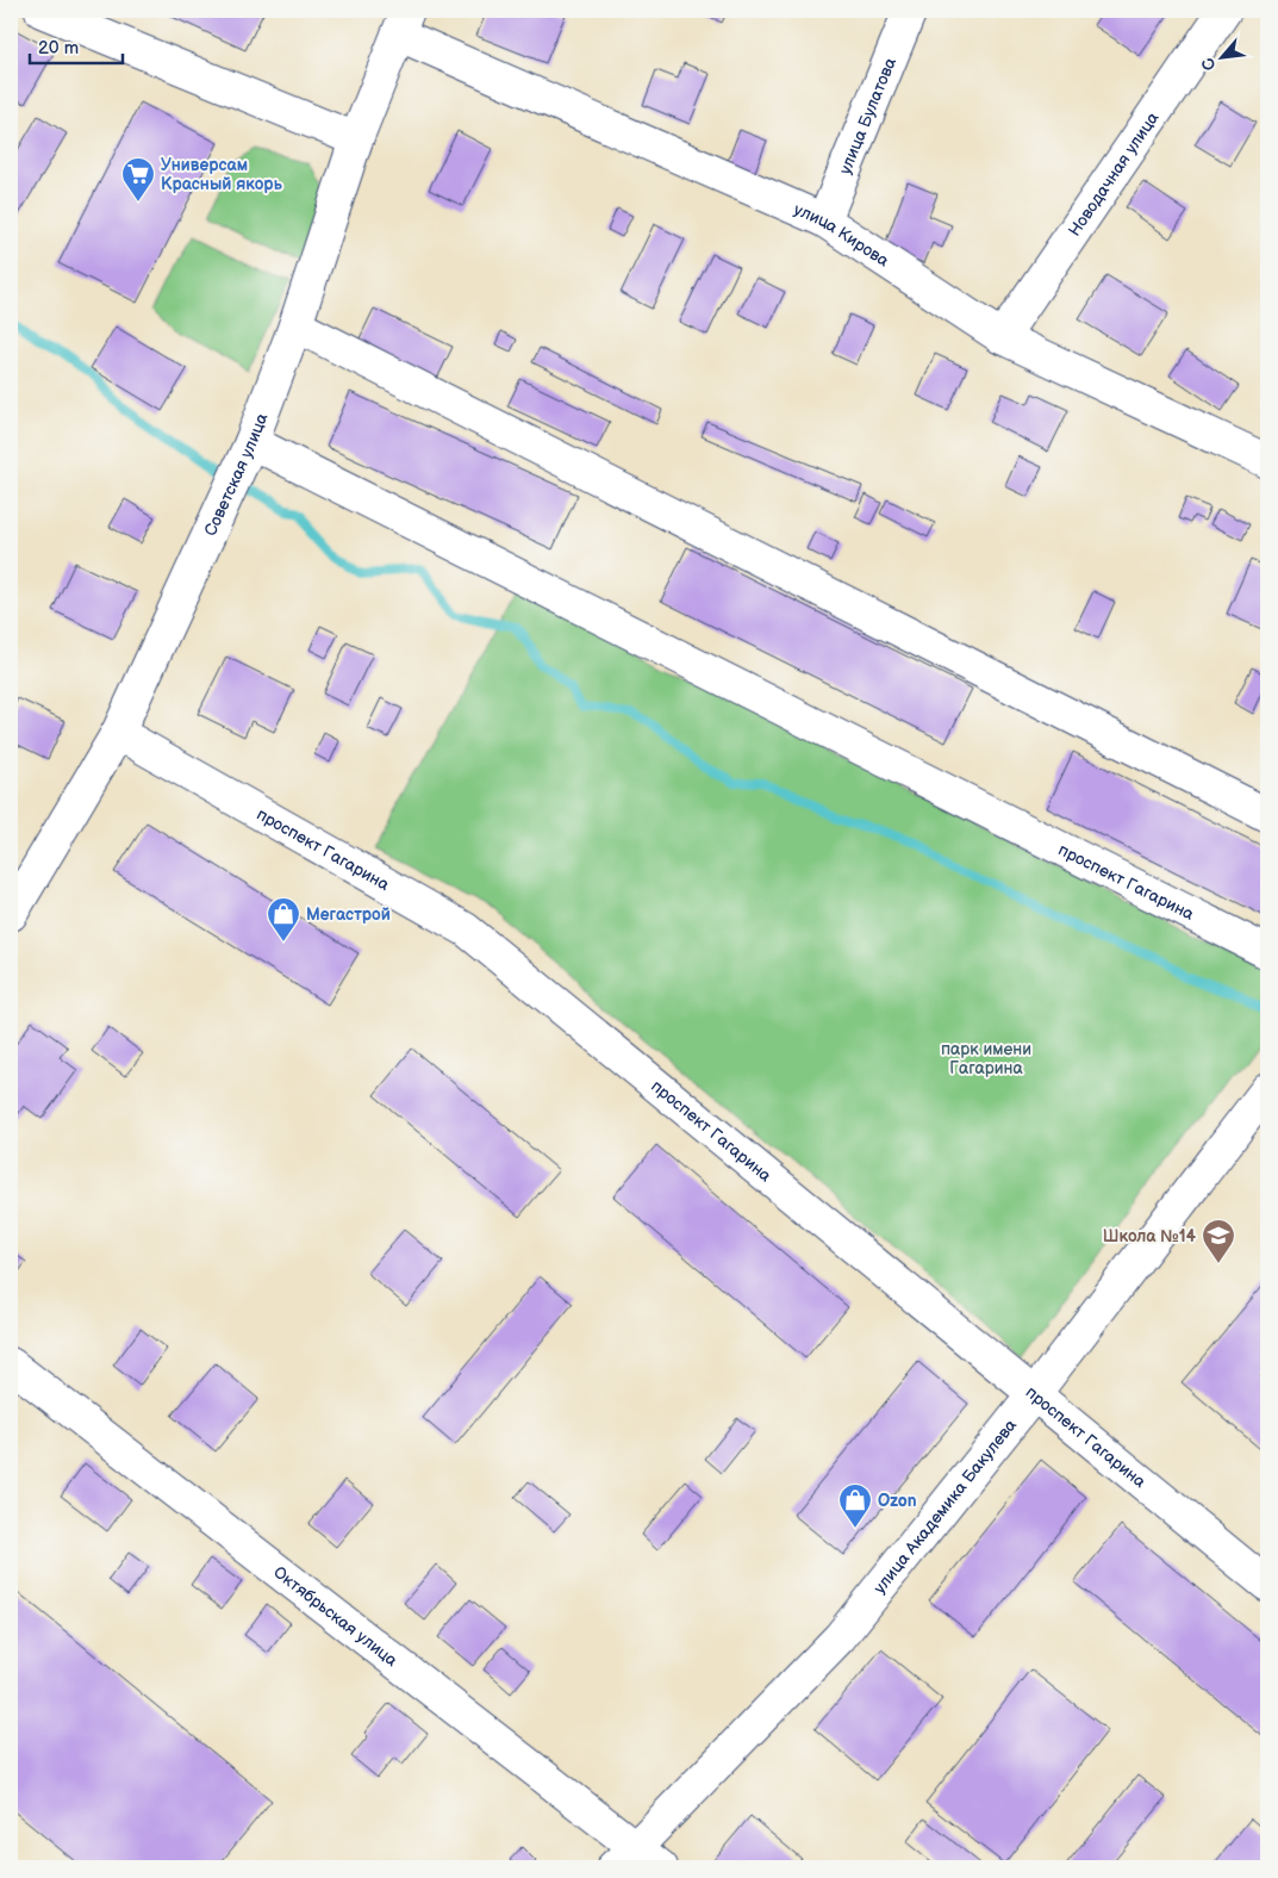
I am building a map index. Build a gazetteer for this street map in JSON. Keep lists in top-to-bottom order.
{
  "streets": {
    "street": [
      "улица Булатова",
      "Новодачная улица",
      "улица Кирова",
      "Советская улица",
      "проспект Гагарина",
      "улица Академика Бакулева",
      "Октябрьская улица"
    ]
  },
  "crossings": [
    ["улица Булатова", "улица Кирова"],
    ["Новодачная улица", "улица Кирова"],
    ["улица Кирова", "Советская улица"],
    ["Советская улица", "проспект Гагарина"],
    ["проспект Гагарина", "улица Академика Бакулева"],
    ["улица Академика Бакулева", "Октябрьская улица"]
  ],
  "parks": ["парк имени Гагарина"],
  "places": {
    "supermarket": ["Универсам Красный якорь"],
    "shop": ["Мегастрой", "Ozon"],
    "school or university": ["Школа №14"]
  },
  "scale_bar": "20 m",
  "north": "bottom left"
}
